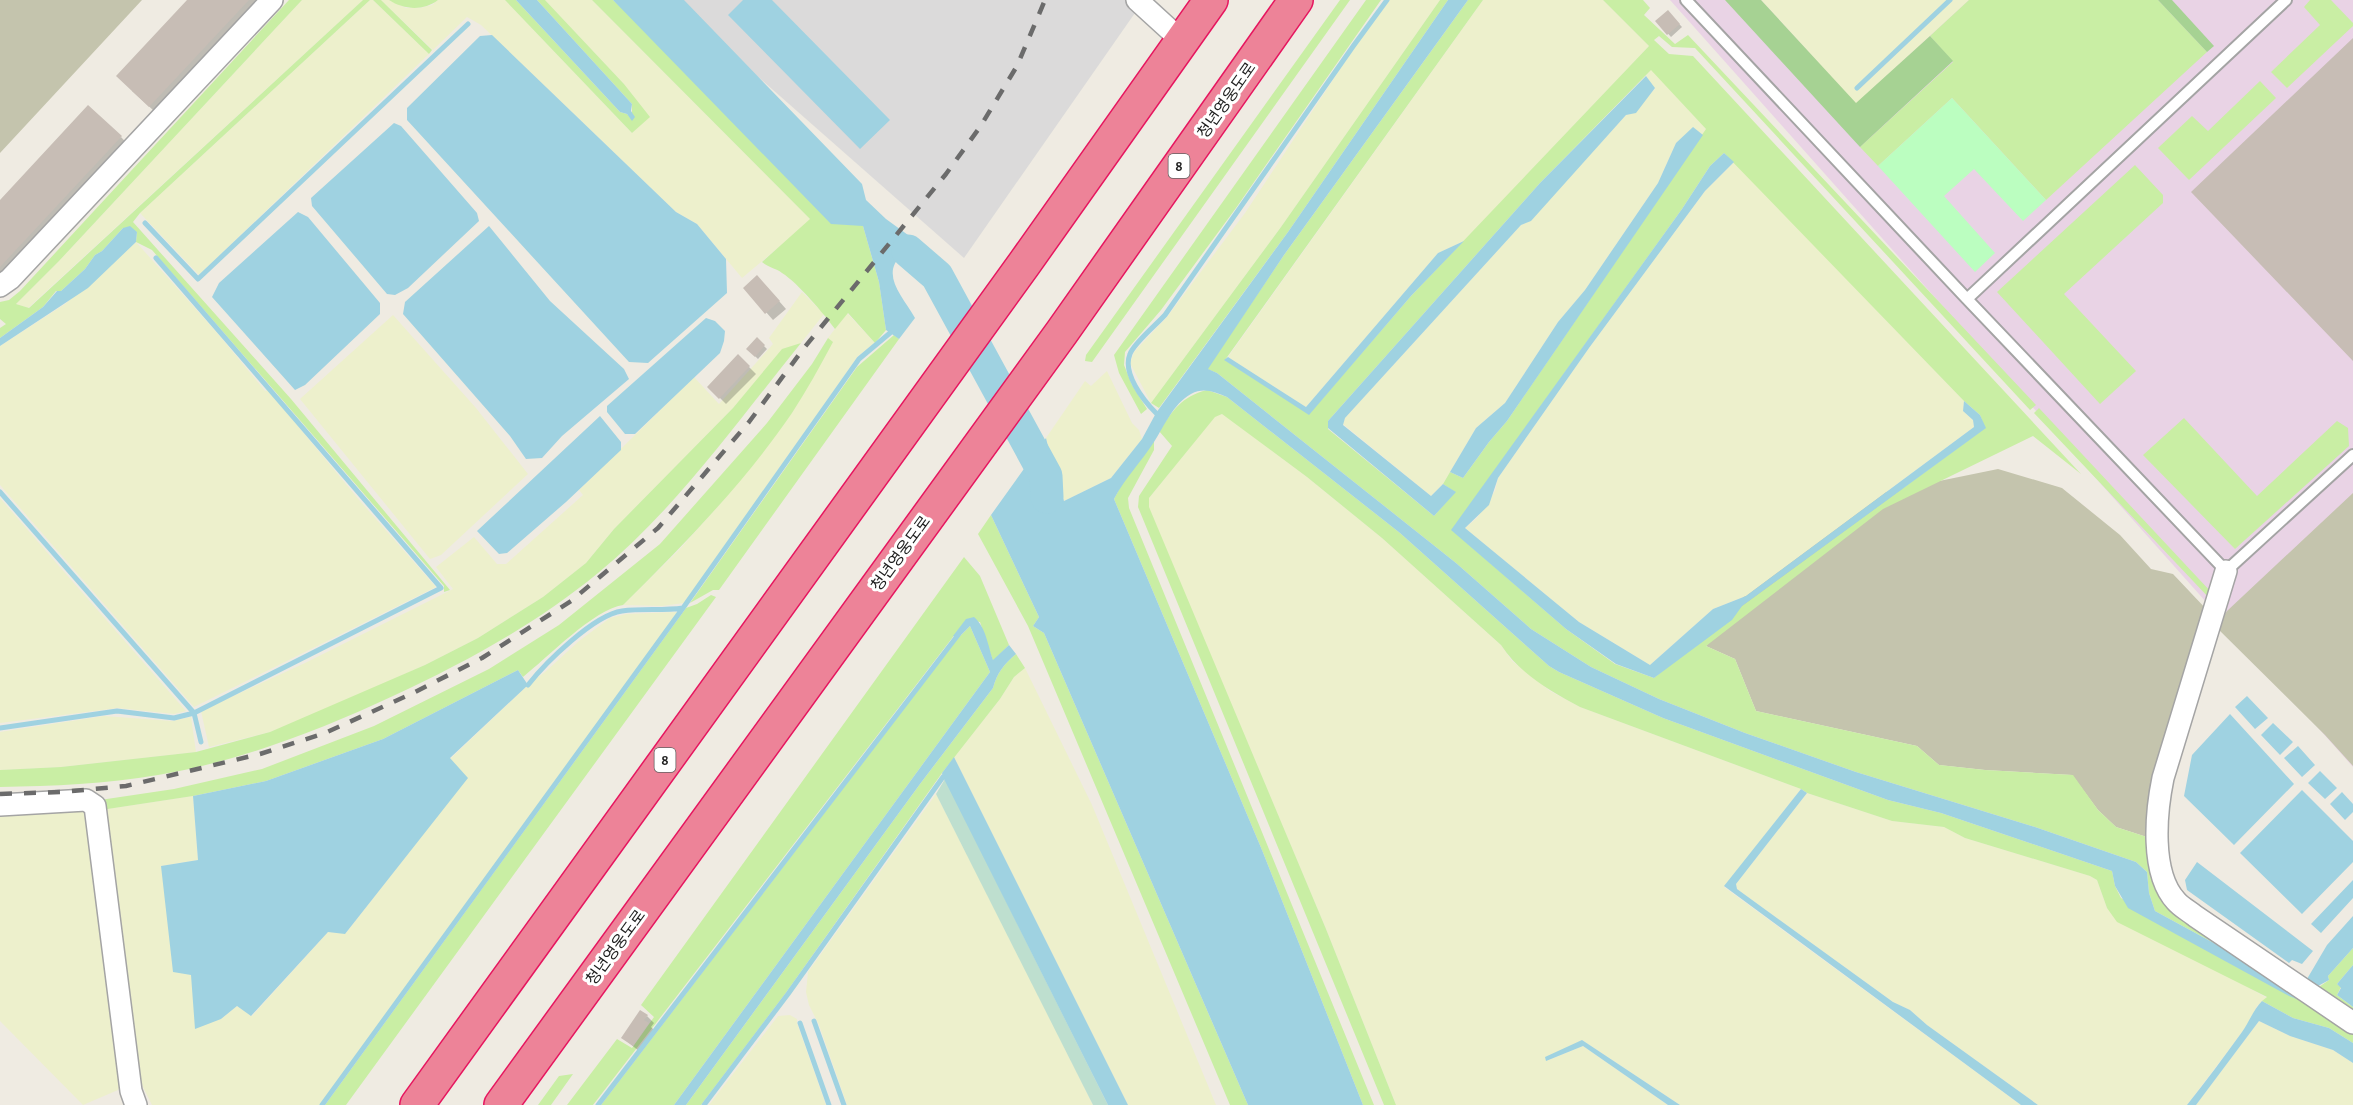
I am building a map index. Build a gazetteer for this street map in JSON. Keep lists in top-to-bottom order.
{
  "streets": {
    "highway": ["청년영웅도로", "8"]
  }
}
